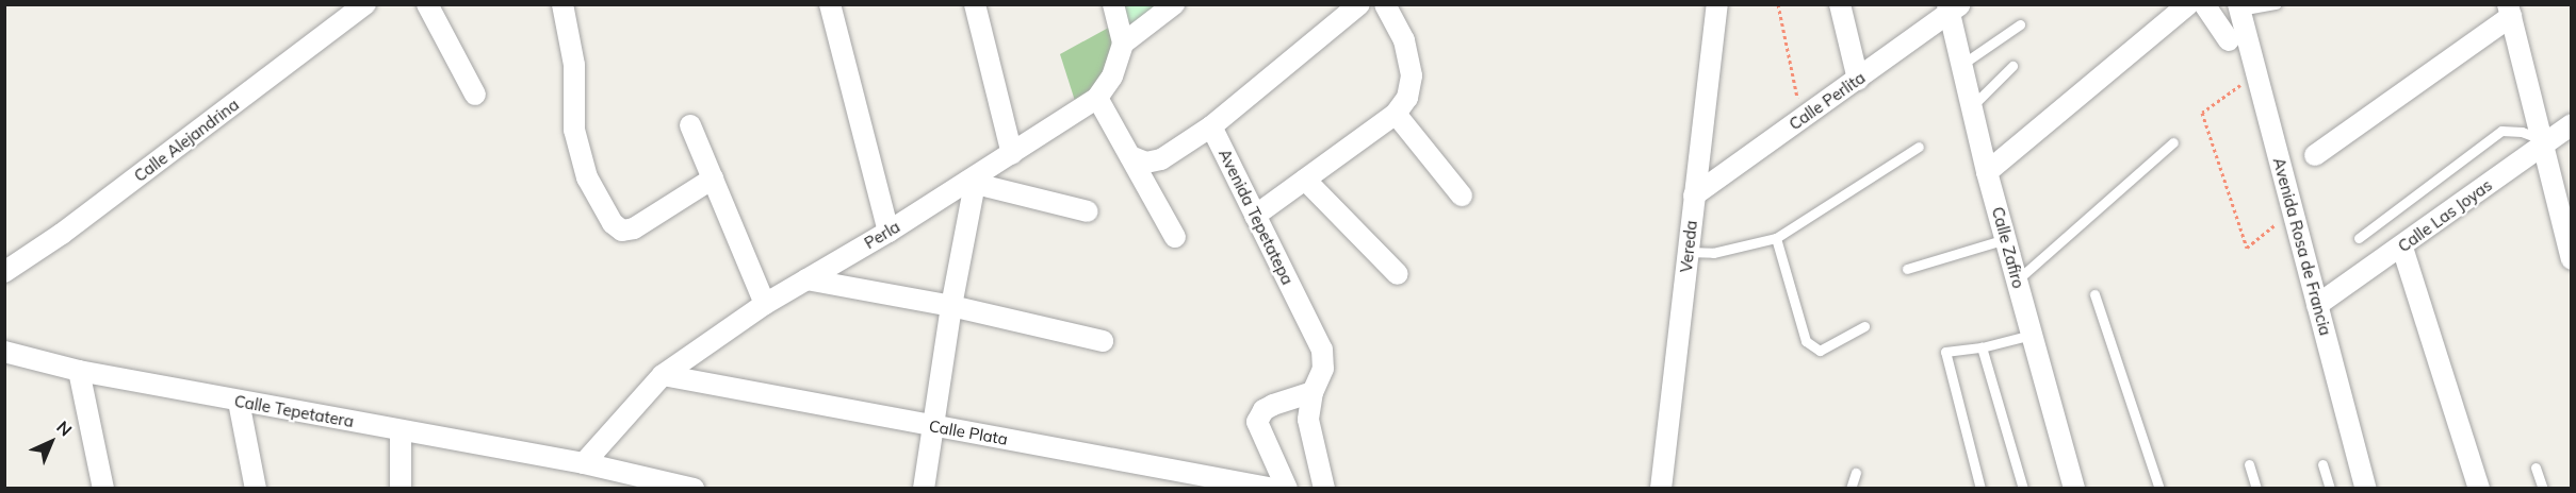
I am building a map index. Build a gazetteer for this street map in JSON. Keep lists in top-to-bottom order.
{
  "streets": {
    "street": [
      "Calle Perlita",
      "Calle Alejandrina",
      "Calle Las Joyas",
      "Avenida Tepetatepa",
      "Perla",
      "Vereda",
      "Avenida Rosa de Francia",
      "Calle Zafiro",
      "Calle Tepetatera",
      "Calle Plata"
    ]
  },
  "crossings": [
    ["Calle Perlita", "Vereda"],
    ["Calle Perlita", "Calle Zafiro"],
    ["Calle Las Joyas", "Avenida Rosa de Francia"],
    ["Perla", "Calle Tepetatera"],
    ["Perla", "Calle Plata"]
  ],
  "north": "top right"
}
